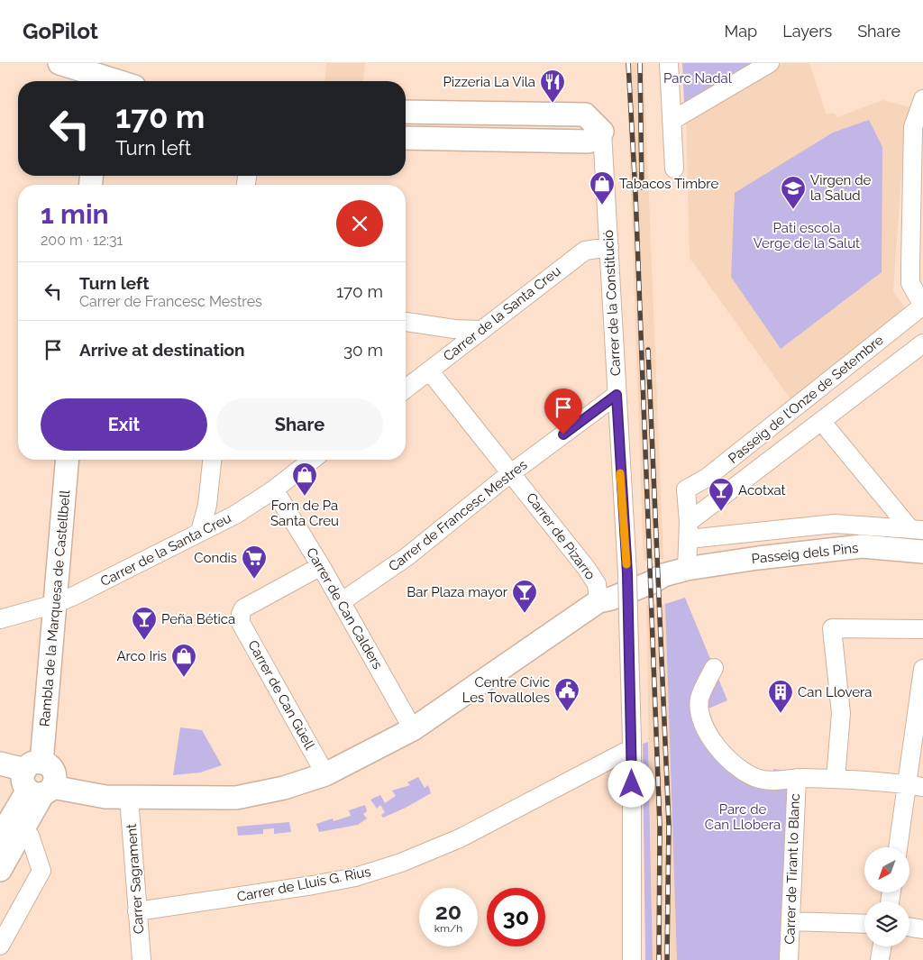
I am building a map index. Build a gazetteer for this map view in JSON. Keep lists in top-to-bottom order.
{
  "streets": {
    "street": [
      "Carrer de la Constitució",
      "Carrer de la Santa Creu",
      "Passeig de l'Onze de Setembre",
      "Carrer de Francesc Mestres",
      "Carrer de Pizarro",
      "Passeig dels Pins",
      "Rambla de la Marquesa de Castellbell",
      "Carrer de Can Calders",
      "Carrer de Can Güell",
      "Carrer de Tirant lo Blanc",
      "Carrer Sagrament",
      "Carrer de Lluís G. Rius"
    ]
  },
  "crossings": [
    ["Carrer de la Constitució", "Carrer de la Santa Creu"],
    ["Carrer de la Constitució", "Carrer de Francesc Mestres"],
    ["Carrer de la Constitució", "Carrer de Lluís G. Rius"],
    ["Carrer de la Santa Creu", "Carrer de Pizarro"],
    ["Carrer de la Santa Creu", "Rambla de la Marquesa de Castellbell"],
    ["Carrer de la Santa Creu", "Carrer de Can Calders"],
    ["Passeig de l'Onze de Setembre", "Passeig dels Pins"],
    ["Carrer de Francesc Mestres", "Carrer de Pizarro"],
    ["Carrer de Francesc Mestres", "Carrer de Can Calders"],
    ["Carrer de Pizarro", "Passeig dels Pins"],
    ["Passeig dels Pins", "Rambla de la Marquesa de Castellbell"],
    ["Passeig dels Pins", "Carrer de Can Calders"],
    ["Passeig dels Pins", "Carrer de Can Güell"],
    ["Passeig dels Pins", "Carrer Sagrament"],
    ["Carrer de Can Calders", "Carrer de Can Güell"],
    ["Carrer Sagrament", "Carrer de Lluís G. Rius"]
  ],
  "parks": ["Parc Nadal", "Pati escola Verge de la Salut", "Parc de Can Llobera"],
  "places": {
    "restaurant": ["Pizzeria La Vila"],
    "shop": ["Tabacos Timbre", "Forn de Pa Santa Creu", "Arco Iris"],
    "school or university": ["Virgen de la Salud"],
    "bar": ["Acotxat", "Bar Plaza mayor", "Peña Bética"],
    "supermarket": ["Condis"],
    "public building": ["Centre Cívic Les Tovalloles"],
    "building": ["Can Llovera"]
  },
  "north": "bottom left",
  "page": {
    "header": "GoPilot",
    "nav": ["Map", "Layers", "Share"],
    "turn": ["170 m", "Turn left"],
    "heading": ["1 min", "200 m · 12:31"],
    "list": [
      {
        "name": "Turn left",
        "note": "Carrer de Francesc Mestres",
        "value": "170 m"
      },
      {
        "name": "Arrive at destination",
        "value": "30 m"
      }
    ],
    "buttons": ["Exit", "Share"],
    "speed": "20 km/h",
    "limit": "30"
  }
}
